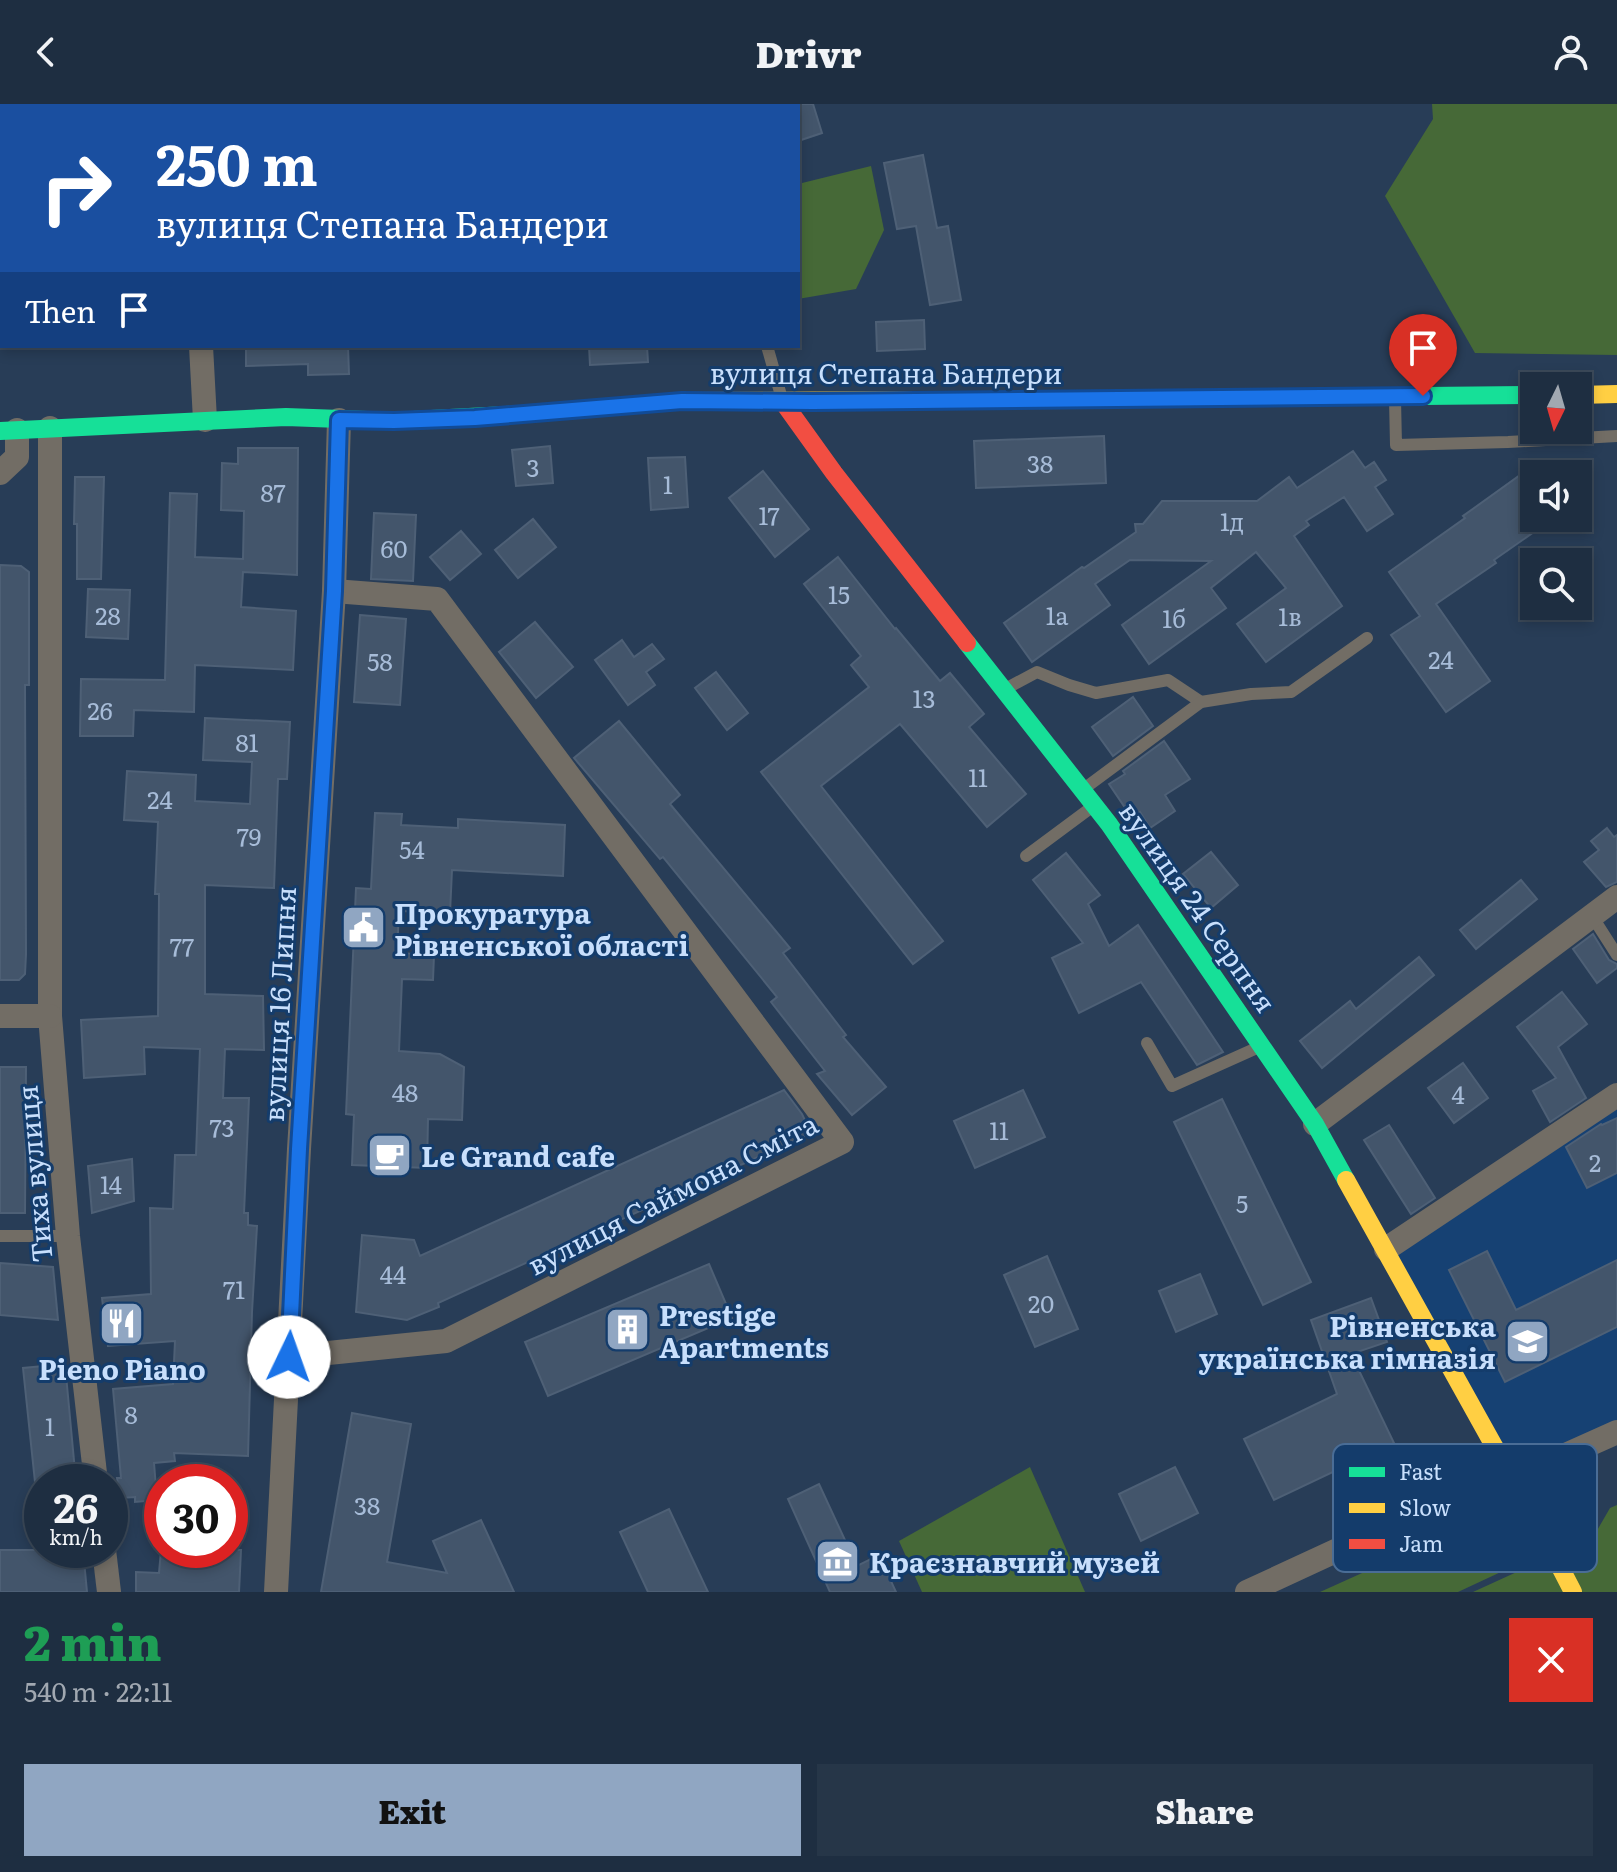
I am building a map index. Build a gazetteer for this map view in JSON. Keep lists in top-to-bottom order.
{
  "streets": {
    "main road": ["вулиця Степана Бандери", "вулиця 24 Серпня"],
    "street": ["вулиця 16 Липня", "Тиха вулиця", "вулиця Саймона Сміта"]
  },
  "crossings": [
    ["вулиця Степана Бандери", "вулиця 24 Серпня"],
    ["вулиця Степана Бандери", "вулиця 16 Липня"],
    ["вулиця Степана Бандери", "Тиха вулиця"],
    ["вулиця 16 Липня", "вулиця Саймона Сміта"]
  ],
  "places": {
    "public building": ["Прокуратура Рівненської області"],
    "cafe": ["Le Grand cafe"],
    "restaurant": ["Pieno Piano"],
    "building": ["Prestige Apartments"],
    "school or university": ["Рівненська українська гімназія"],
    "museum": ["Краєзнавчий музей"]
  },
  "house_numbers": [
    "38",
    "3",
    "1",
    "87",
    "17",
    "1д",
    "60",
    "15",
    "28",
    "1а",
    "1в",
    "1б",
    "24",
    "58",
    "13",
    "26",
    "81",
    "11",
    "24",
    "79",
    "54",
    "77",
    "48",
    "4",
    "73",
    "11",
    "2",
    "14",
    "5",
    "44",
    "71",
    "20",
    "8",
    "1",
    "38"
  ],
  "legend": ["Fast", "Slow", "Jam"],
  "north": "bottom",
  "page": {
    "header": "Drivr",
    "turn": ["250 m", "вулиця Степана Бандери"],
    "then": "Then",
    "speed": "26 km/h",
    "limit": "30",
    "heading": ["2 min", "540 m · 22:11"],
    "buttons": ["Exit", "Share"]
  }
}
